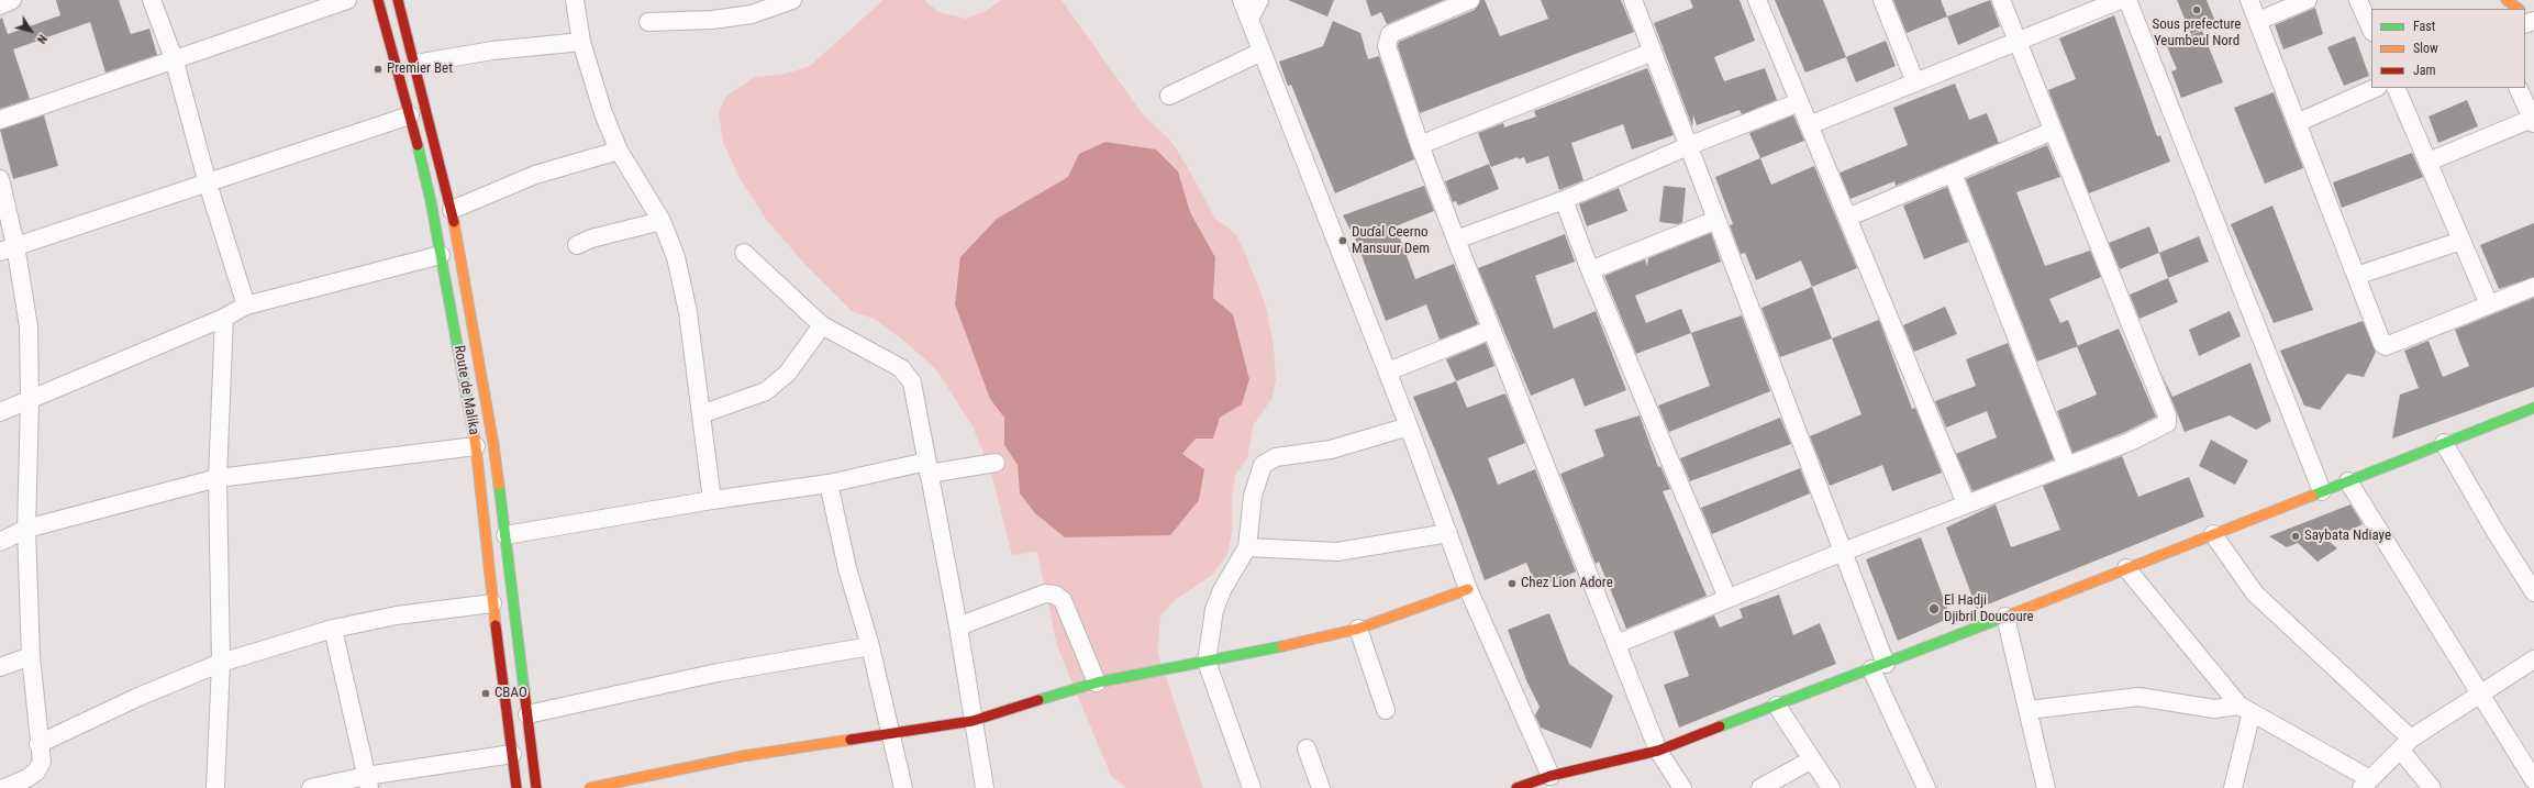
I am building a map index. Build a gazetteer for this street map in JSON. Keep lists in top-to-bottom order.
{
  "streets": {
    "street": ["Route de Malika"]
  },
  "places": [
    "Sous prefecture Yeumbeul Nord",
    "Premier Bet",
    "Duɗal Ceerno Mansuur Dem",
    "Saybata Ndiaye",
    "Chez Lion Adore",
    "El Hadji Djibril Doucoure",
    "CBAO"
  ],
  "legend": ["Fast", "Slow", "Jam"],
  "north": "bottom right"
}
